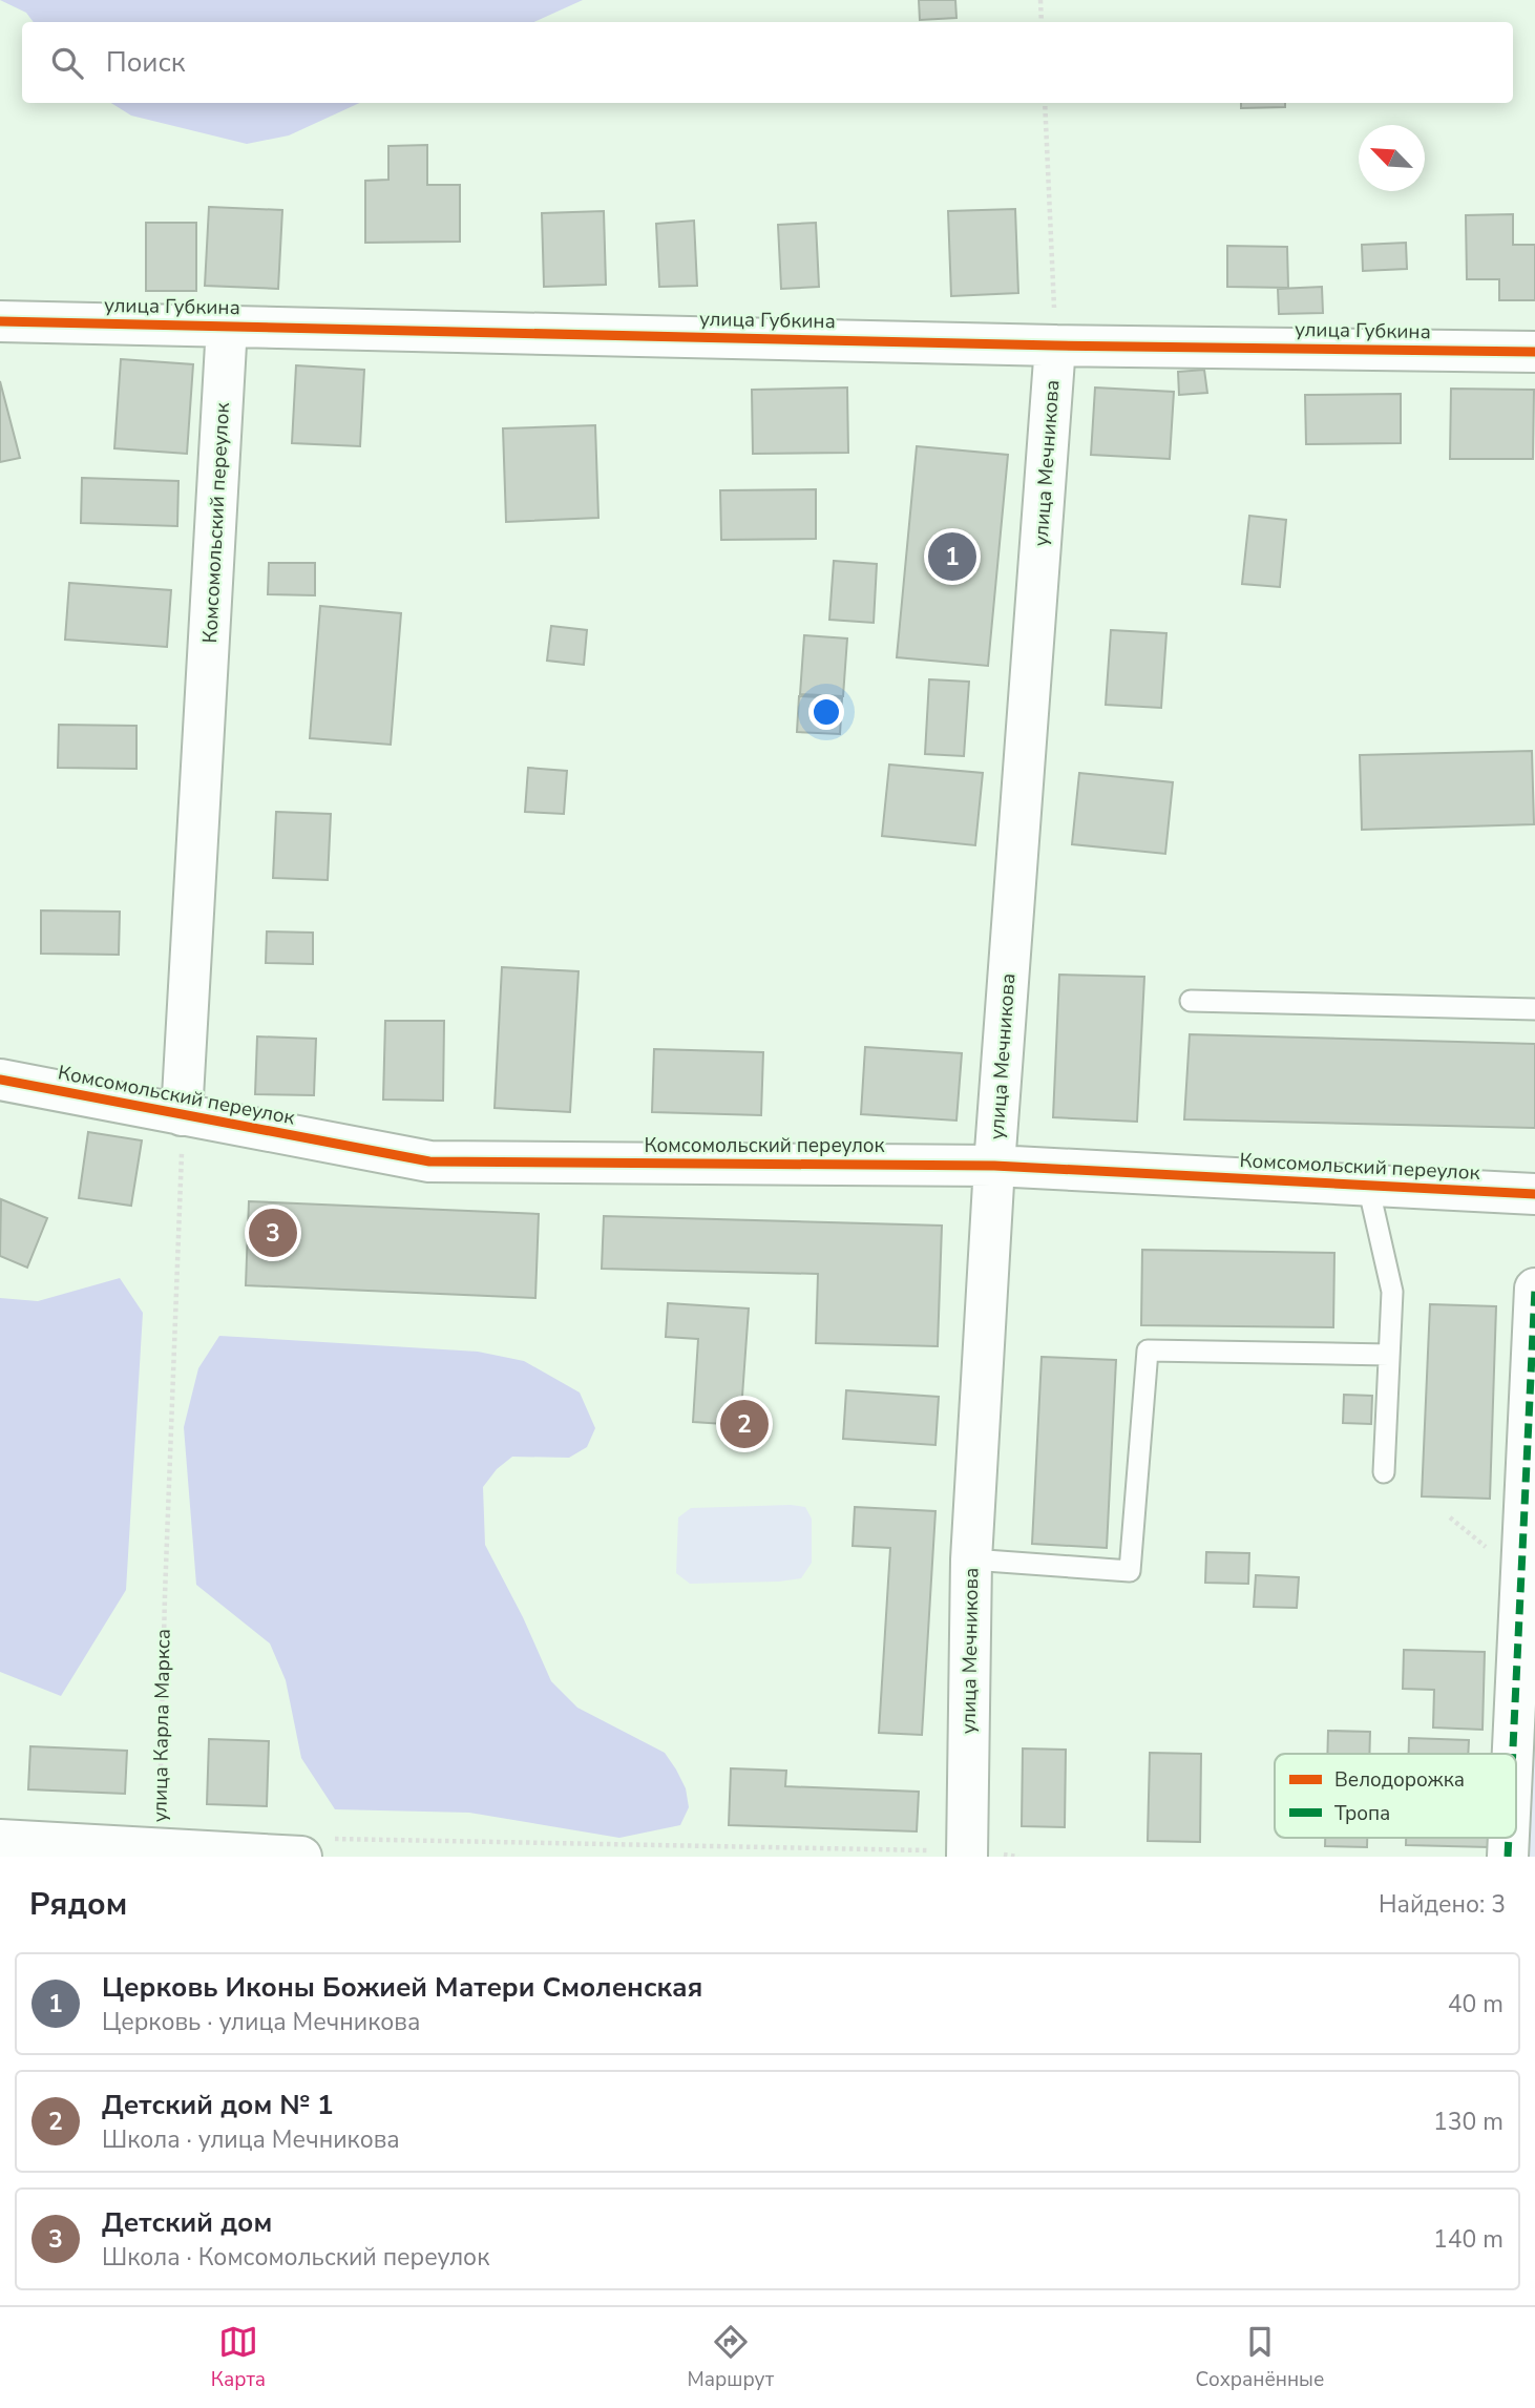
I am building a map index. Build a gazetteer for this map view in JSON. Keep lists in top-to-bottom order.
{
  "streets": {
    "street": ["улица Губкина", "улица Мечникова", "Комсомольский переулок"],
    "path": ["улица Карла Маркса"]
  },
  "crossings": [
    ["улица Губкина", "улица Мечникова"],
    ["улица Губкина", "Комсомольский переулок"],
    ["улица Мечникова", "Комсомольский переулок"],
    ["Комсомольский переулок", "улица Карла Маркса"]
  ],
  "legend": ["Велодорожка", "Тропа"],
  "north": "top left",
  "page": {
    "search": "Поиск",
    "pins": ["1", "3", "2"],
    "heading": ["Рядом", "Найдено: 3"],
    "list": [
      {
        "mark": "1",
        "name": "Церковь Иконы Божией Матери Смоленская",
        "note": "Церковь · улица Мечникова",
        "value": "40 m"
      },
      {
        "mark": "2",
        "name": "Детский дом № 1",
        "note": "Школа · улица Мечникова",
        "value": "130 m"
      },
      {
        "mark": "3",
        "name": "Детский дом",
        "note": "Школа · Комсомольский переулок",
        "value": "140 m"
      }
    ],
    "nav": ["Карта", "Маршрут", "Сохранённые"]
  }
}
